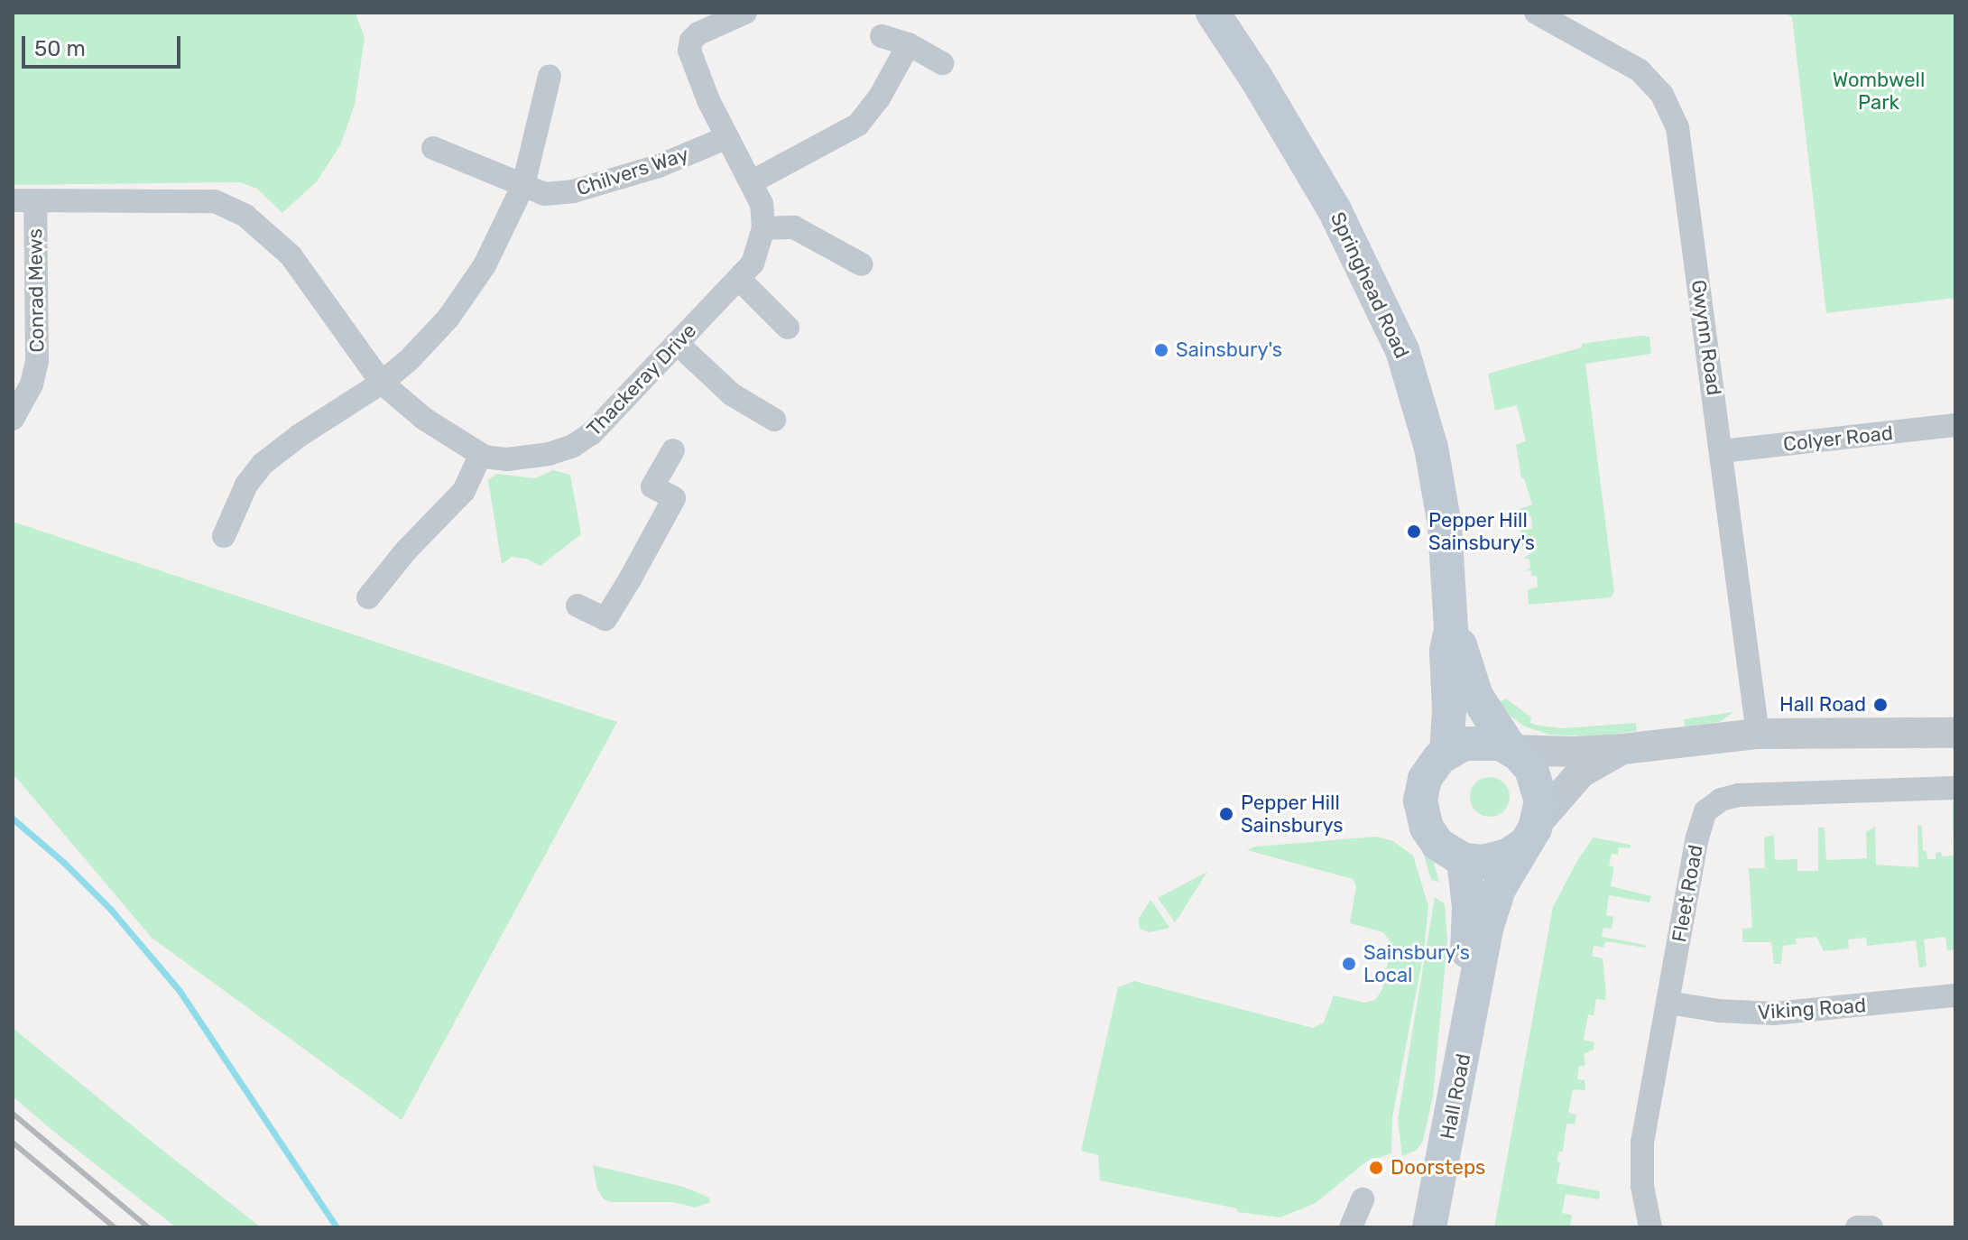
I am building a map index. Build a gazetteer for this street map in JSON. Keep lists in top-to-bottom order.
{
  "streets": {
    "main road": ["Springhead Road", "Hall Road"],
    "street": [
      "Chilvers Way",
      "Conrad Mews",
      "Gwynn Road",
      "Thackeray Drive",
      "Colyer Road",
      "Fleet Road",
      "Viking Road"
    ]
  },
  "crossings": [
    ["Chilvers Way", "Thackeray Drive"],
    ["Springhead Road", "Hall Road"],
    ["Gwynn Road", "Colyer Road"],
    ["Gwynn Road", "Hall Road"],
    ["Fleet Road", "Viking Road"]
  ],
  "parks": ["Wombwell Park"],
  "places": [
    "Sainsbury's",
    "Pepper Hill Sainsbury's",
    "Hall Road",
    "Pepper Hill Sainsburys",
    "Sainsbury's Local",
    "Doorsteps"
  ],
  "scale_bar": "50 m"
}
